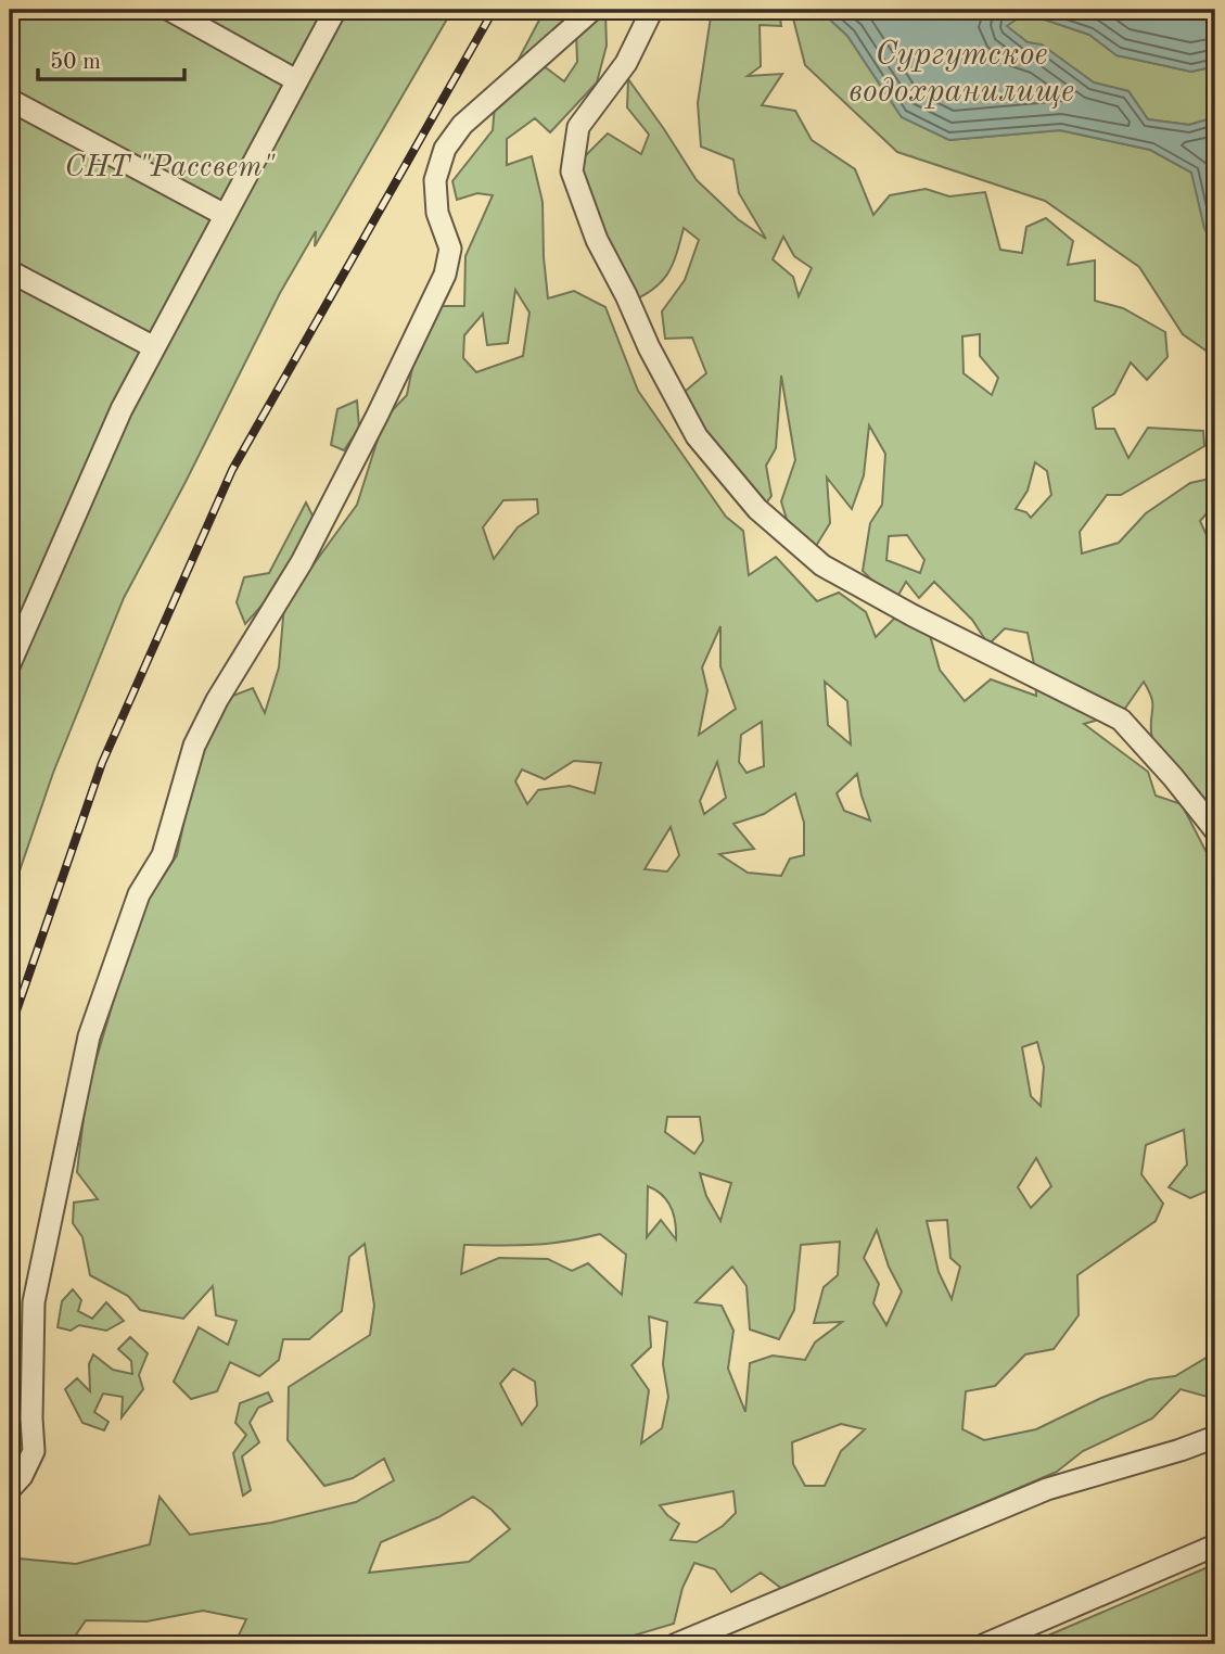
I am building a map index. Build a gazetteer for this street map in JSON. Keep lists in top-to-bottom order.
{
  "water": ["Сургутское водохранилище"],
  "parks": ["СНТ \"Рассвет\""],
  "scale_bar": "50 m"
}
